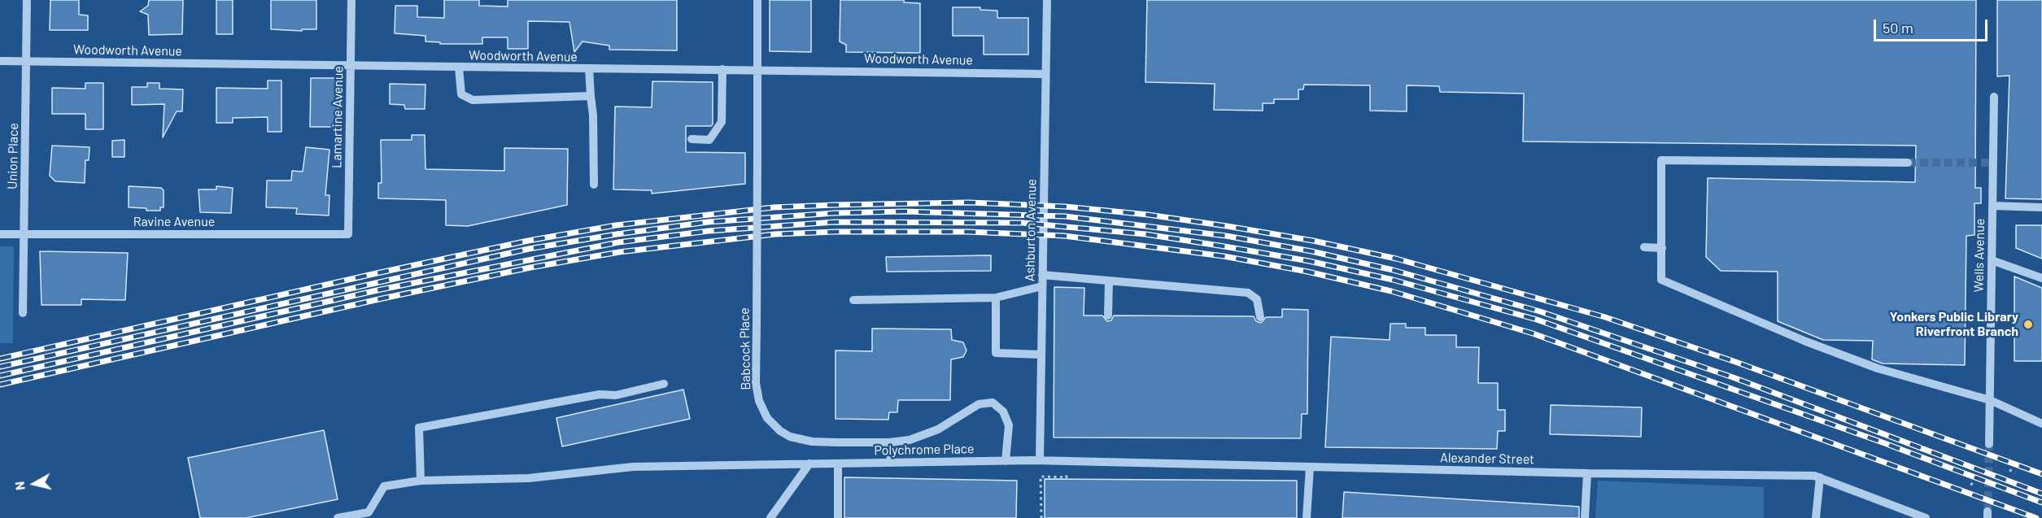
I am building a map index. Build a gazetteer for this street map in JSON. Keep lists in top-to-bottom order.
{
  "streets": {
    "street": [
      "Woodworth Avenue",
      "Lamartine Avenue",
      "Union Place",
      "Ravine Avenue",
      "Ashburton Avenue",
      "Wells Avenue",
      "Babcock Place",
      "Polychrome Place",
      "Alexander Street"
    ]
  },
  "crossings": [
    ["Woodworth Avenue", "Lamartine Avenue"],
    ["Woodworth Avenue", "Union Place"],
    ["Woodworth Avenue", "Ashburton Avenue"],
    ["Woodworth Avenue", "Babcock Place"],
    ["Lamartine Avenue", "Ravine Avenue"],
    ["Union Place", "Ravine Avenue"],
    ["Ashburton Avenue", "Polychrome Place"],
    ["Ashburton Avenue", "Alexander Street"],
    ["Babcock Place", "Polychrome Place"],
    ["Polychrome Place", "Alexander Street"]
  ],
  "places": ["Yonkers Public Library Riverfront Branch"],
  "scale_bar": "50 m",
  "north": "left"
}
